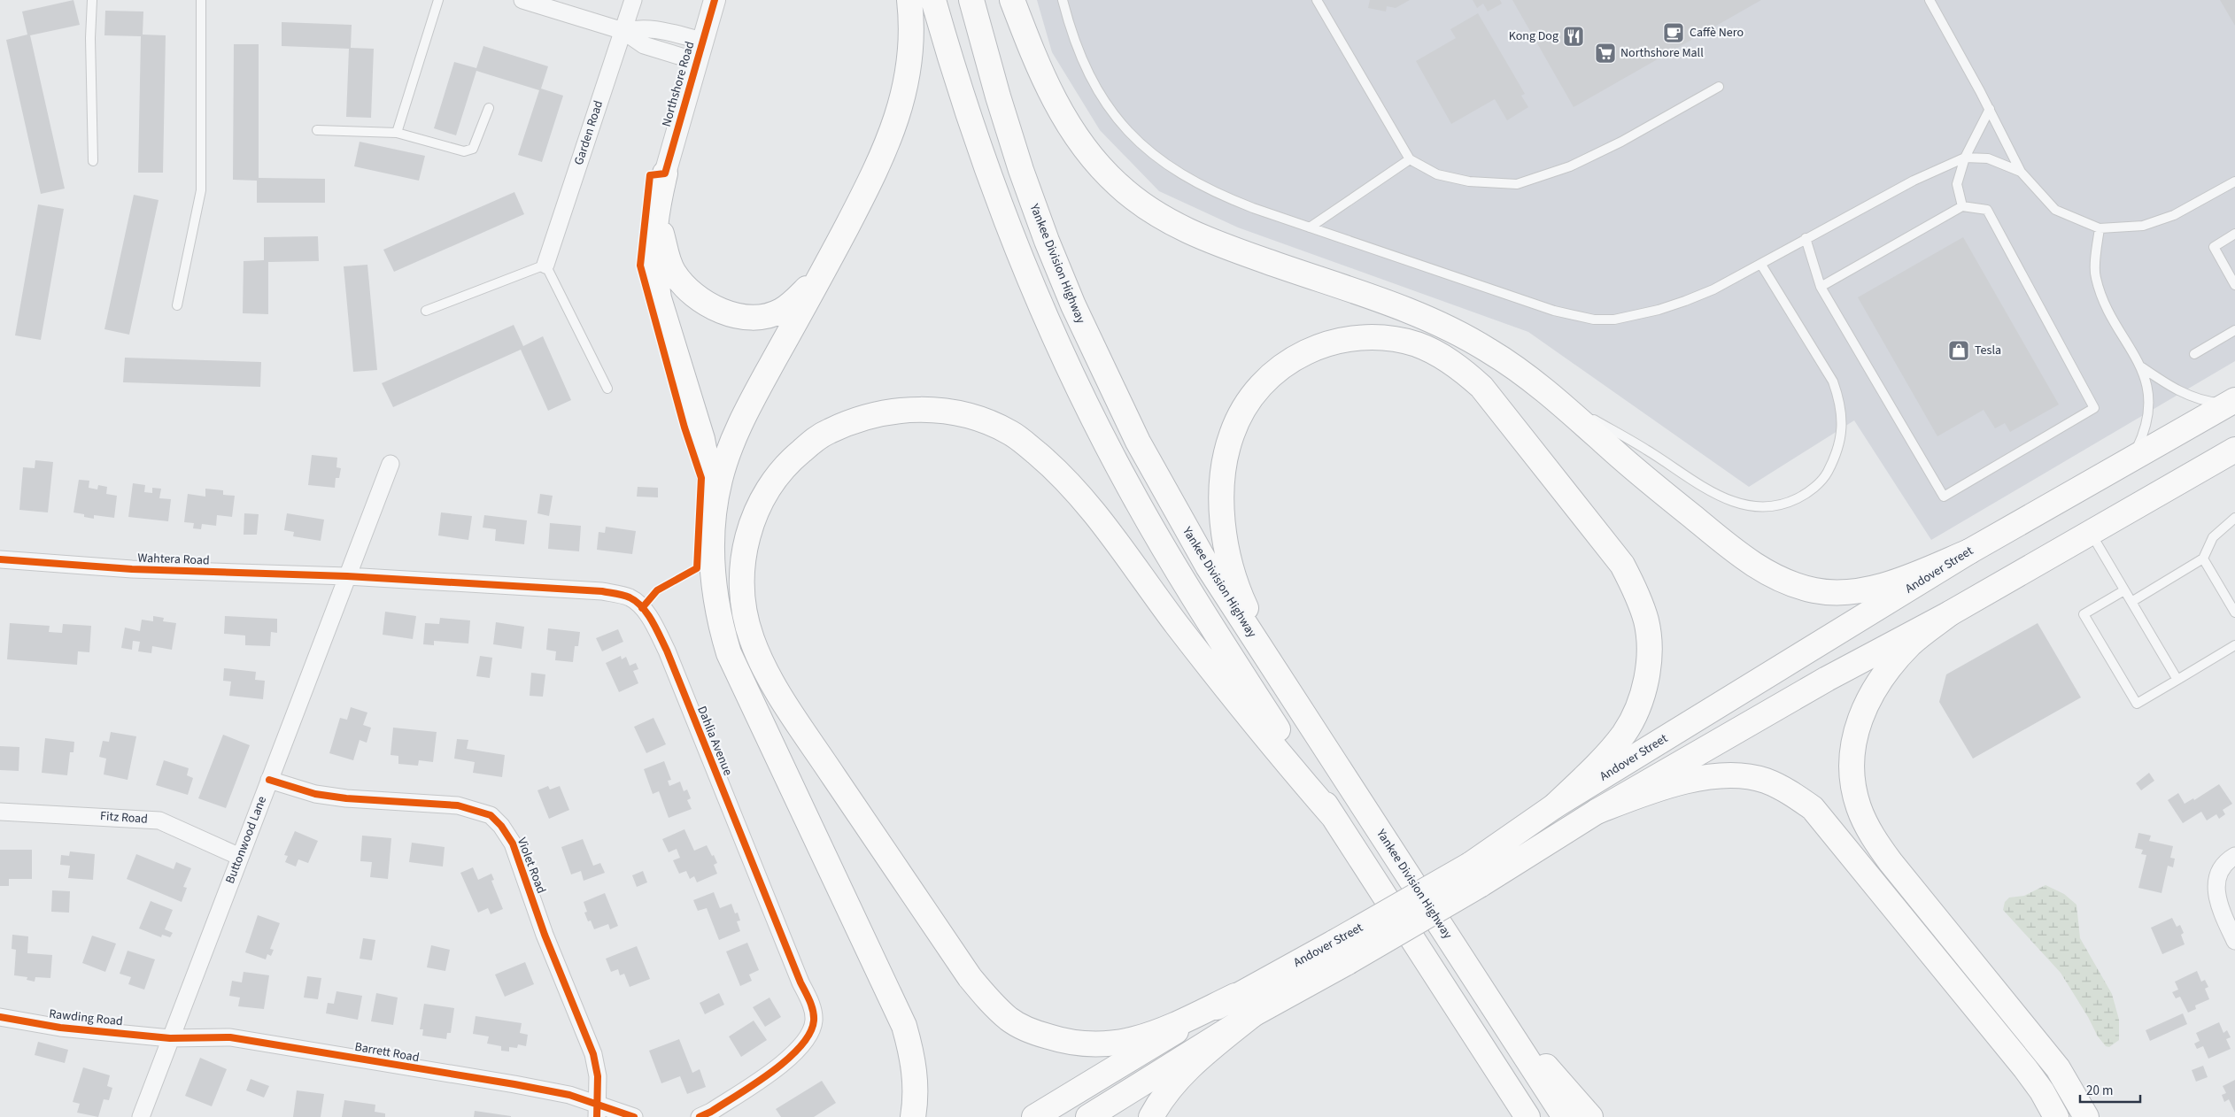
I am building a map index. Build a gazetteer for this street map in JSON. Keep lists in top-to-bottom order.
{
  "streets": {
    "highway": ["Yankee Division Highway", "Andover Street"],
    "street": [
      "Northshore Road",
      "Garden Road",
      "Wahtera Road",
      "Dahlia Avenue",
      "Fitz Road",
      "Buttonwood Lane",
      "Violet Road",
      "Rawding Road",
      "Barrett Road"
    ]
  },
  "crossings": [
    ["Wahtera Road", "Dahlia Avenue"],
    ["Wahtera Road", "Buttonwood Lane"],
    ["Dahlia Avenue", "Buttonwood Lane"],
    ["Fitz Road", "Buttonwood Lane"],
    ["Buttonwood Lane", "Violet Road"],
    ["Buttonwood Lane", "Rawding Road"],
    ["Buttonwood Lane", "Barrett Road"],
    ["Violet Road", "Barrett Road"],
    ["Rawding Road", "Barrett Road"]
  ],
  "places": {
    "cafe": ["Caffè Nero"],
    "restaurant": ["Kong Dog"],
    "supermarket": ["Northshore Mall"],
    "shop": ["Tesla"]
  },
  "scale_bar": "20 m"
}
